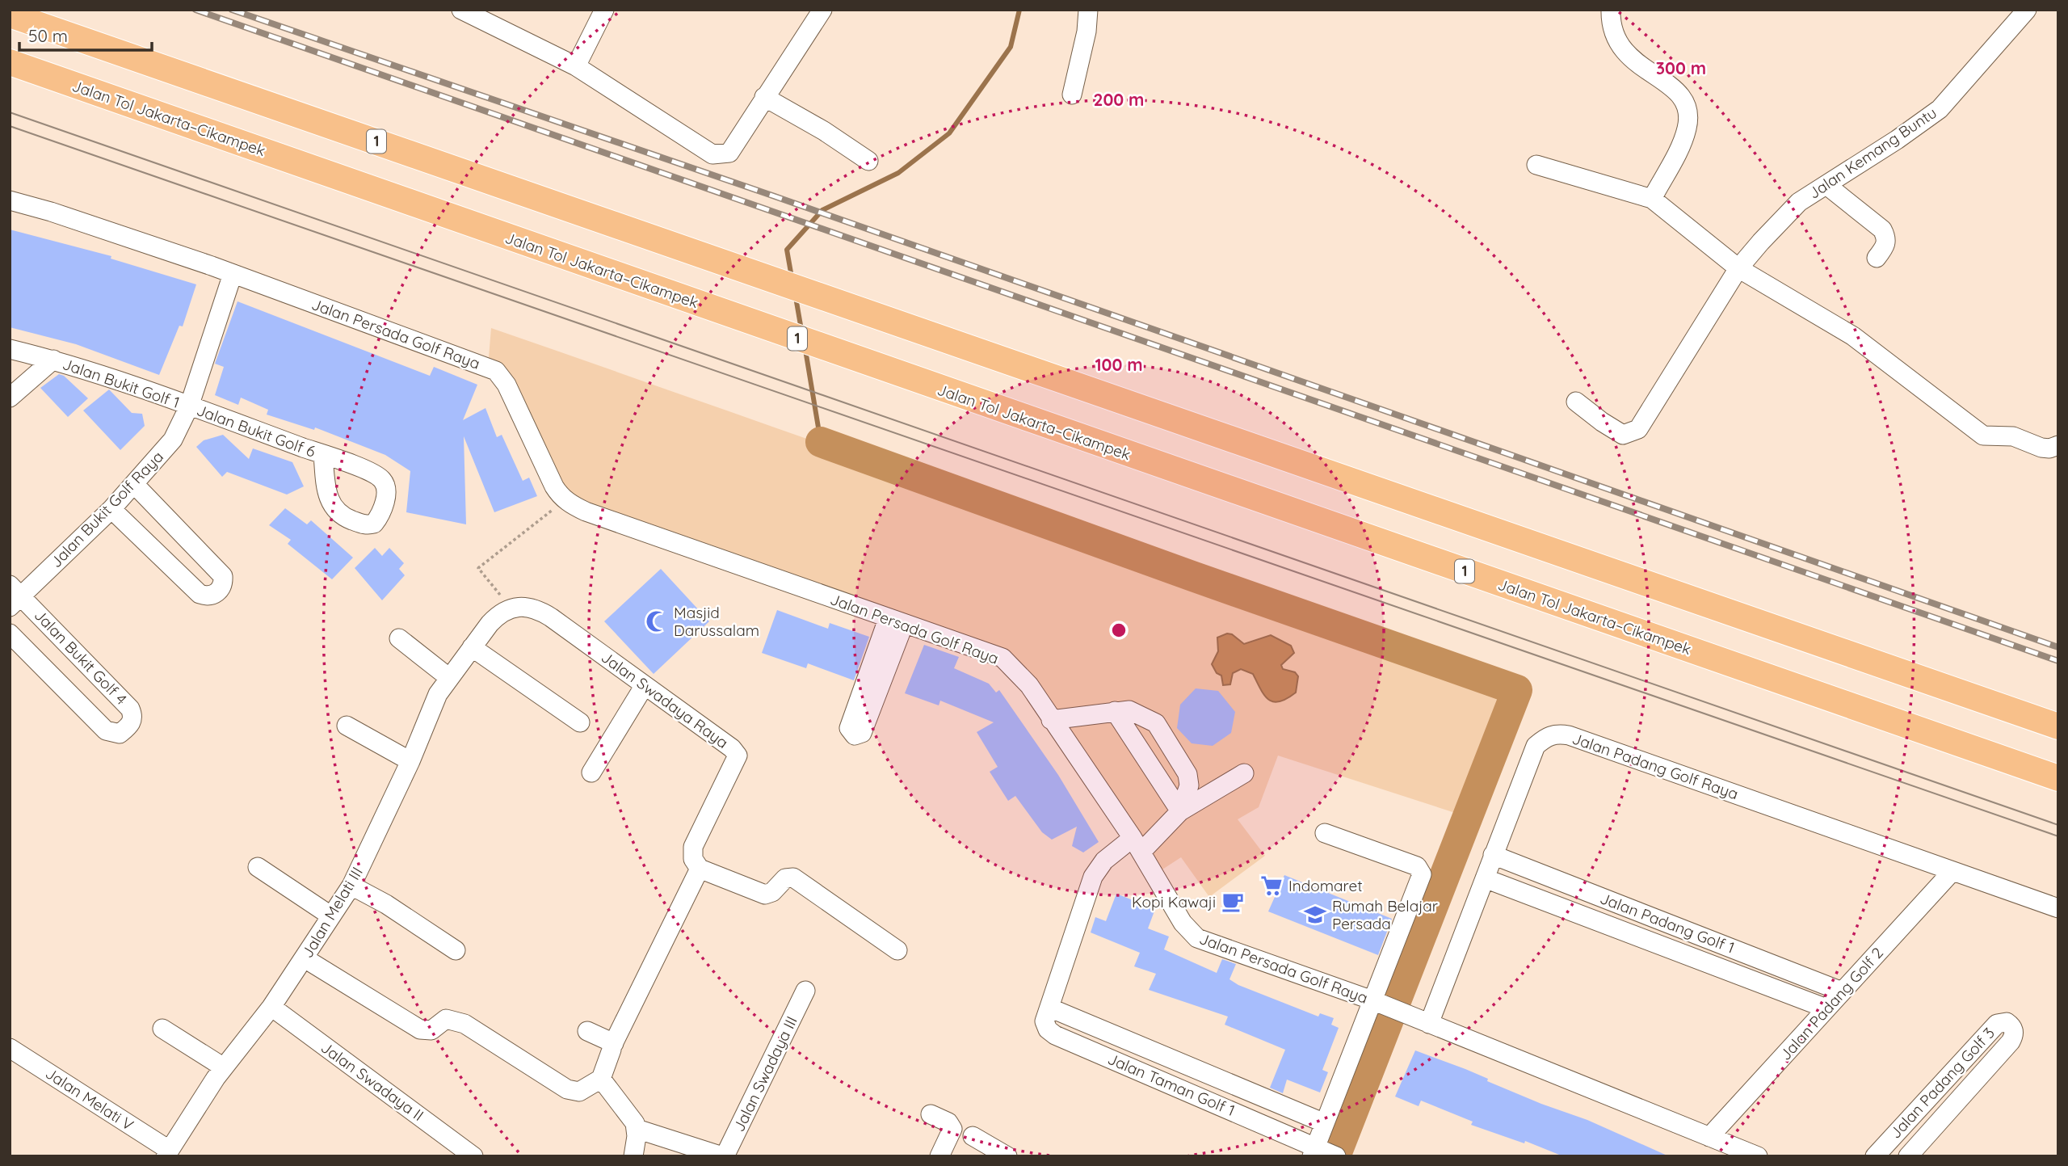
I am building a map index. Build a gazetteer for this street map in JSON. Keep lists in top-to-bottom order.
{
  "streets": {
    "highway": ["Jalan Tol Jakarta–Cikampek", "1"],
    "street": [
      "Jalan Kemang Buntu",
      "Jalan Persada Golf Raya",
      "Jalan Bukit Golf 1",
      "Jalan Bukit Golf 6",
      "Jalan Bukit Golf Raya",
      "Jalan Bukit Golf 4",
      "Jalan Swadaya Raya",
      "Jalan Padang Golf Raya",
      "Jalan Melati III",
      "Jalan Padang Golf 1",
      "Jalan Padang Golf 2",
      "Jalan Swadaya III",
      "Jalan Swadaya II",
      "Jalan Padang Golf 3",
      "Jalan Taman Golf 1",
      "Jalan Melati V"
    ]
  },
  "crossings": [
    ["Jalan Persada Golf Raya", "Jalan Bukit Golf Raya"],
    ["Jalan Persada Golf Raya", "Jalan Padang Golf Raya"],
    ["Jalan Persada Golf Raya", "Jalan Padang Golf 2"],
    ["Jalan Persada Golf Raya", "Jalan Taman Golf 1"],
    ["Jalan Bukit Golf 1", "Jalan Bukit Golf 6"],
    ["Jalan Bukit Golf 1", "Jalan Bukit Golf Raya"],
    ["Jalan Bukit Golf 6", "Jalan Bukit Golf Raya"],
    ["Jalan Bukit Golf Raya", "Jalan Bukit Golf 4"],
    ["Jalan Swadaya Raya", "Jalan Melati III"],
    ["Jalan Padang Golf Raya", "Jalan Padang Golf 1"],
    ["Jalan Padang Golf Raya", "Jalan Padang Golf 2"],
    ["Jalan Melati III", "Jalan Swadaya II"],
    ["Jalan Melati III", "Jalan Melati V"],
    ["Jalan Padang Golf 1", "Jalan Padang Golf 2"]
  ],
  "places": {
    "mosque": ["Masjid Darussalam"],
    "supermarket": ["Indomaret"],
    "cafe": ["Kopi Kawaji"],
    "school or university": ["Rumah Belajar Persada"]
  },
  "scale_bar": "50 m",
  "rings": ["300 m", "200 m", "100 m"]
}
